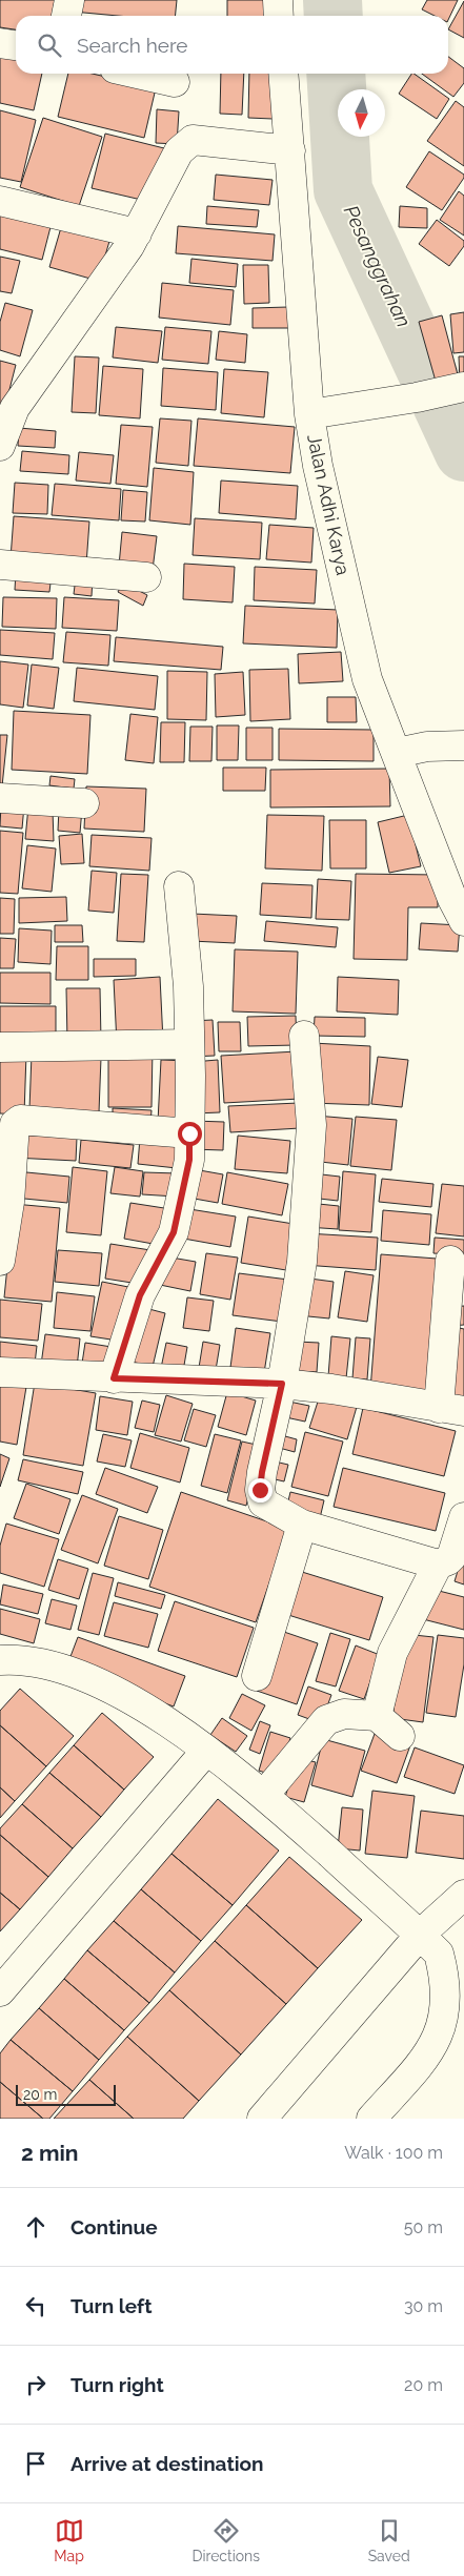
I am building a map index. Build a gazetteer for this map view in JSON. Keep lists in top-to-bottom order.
{
  "streets": {
    "street": ["Jalan Adhi Karya"]
  },
  "water": ["Pesanggrahan"],
  "scale_bar": "20 m",
  "north": "bottom",
  "page": {
    "search": "Search here",
    "scale": "20 m",
    "heading": ["2 min", "Walk · 100 m"],
    "list": [
      ["Continue", "50 m"],
      ["Turn left", "30 m"],
      ["Turn right", "20 m"],
      "Arrive at destination"
    ],
    "nav": ["Map", "Directions", "Saved"]
  }
}
